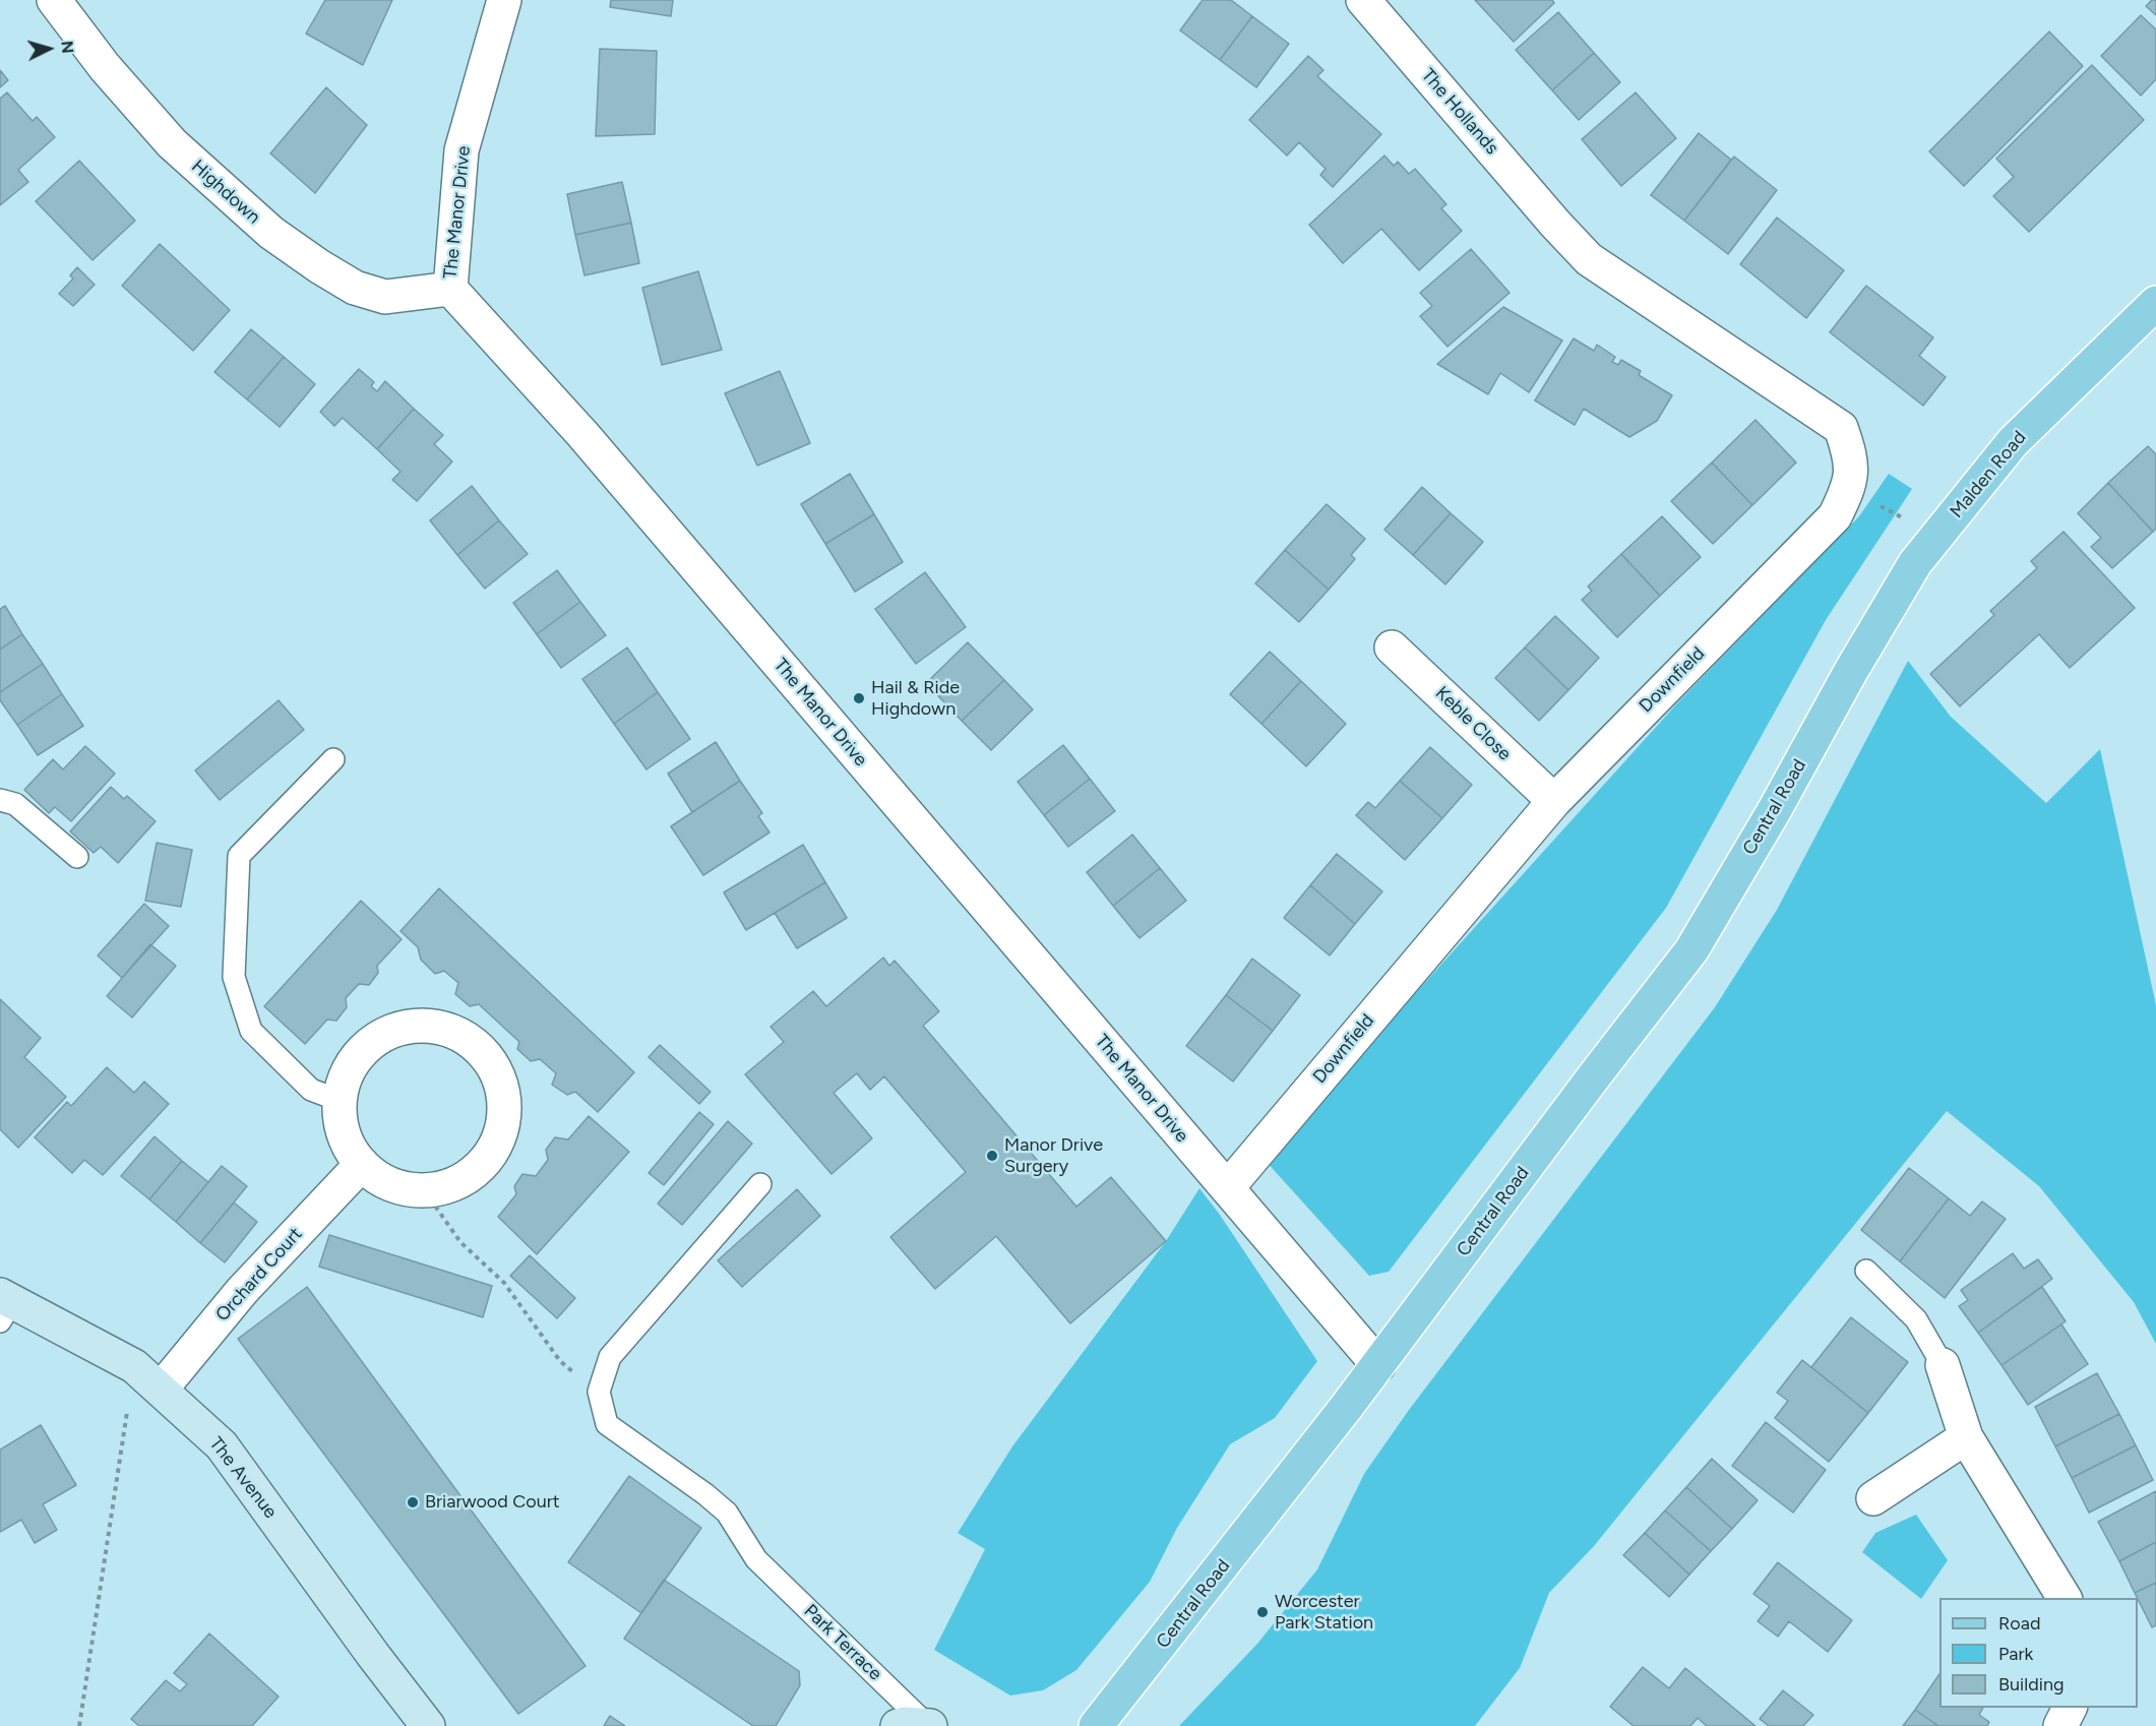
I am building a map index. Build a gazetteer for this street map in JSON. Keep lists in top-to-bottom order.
{
  "streets": {
    "main road": ["Malden Road", "Central Road"],
    "street": [
      "The Hollands",
      "Highdown",
      "The Manor Drive",
      "Downfield",
      "Keble Close",
      "Orchard Court",
      "The Avenue"
    ],
    "lane": ["Park Terrace"]
  },
  "crossings": [
    ["The Hollands", "Downfield"],
    ["Highdown", "The Manor Drive"],
    ["The Manor Drive", "Downfield"],
    ["The Manor Drive", "Central Road"],
    ["Malden Road", "Central Road"],
    ["Downfield", "Keble Close"],
    ["Orchard Court", "The Avenue"]
  ],
  "places": [
    "Hail & Ride Highdown",
    "Manor Drive Surgery",
    "Briarwood Court",
    "Worcester Park Station"
  ],
  "legend": ["Road", "Park", "Building"],
  "north": "right"
}
